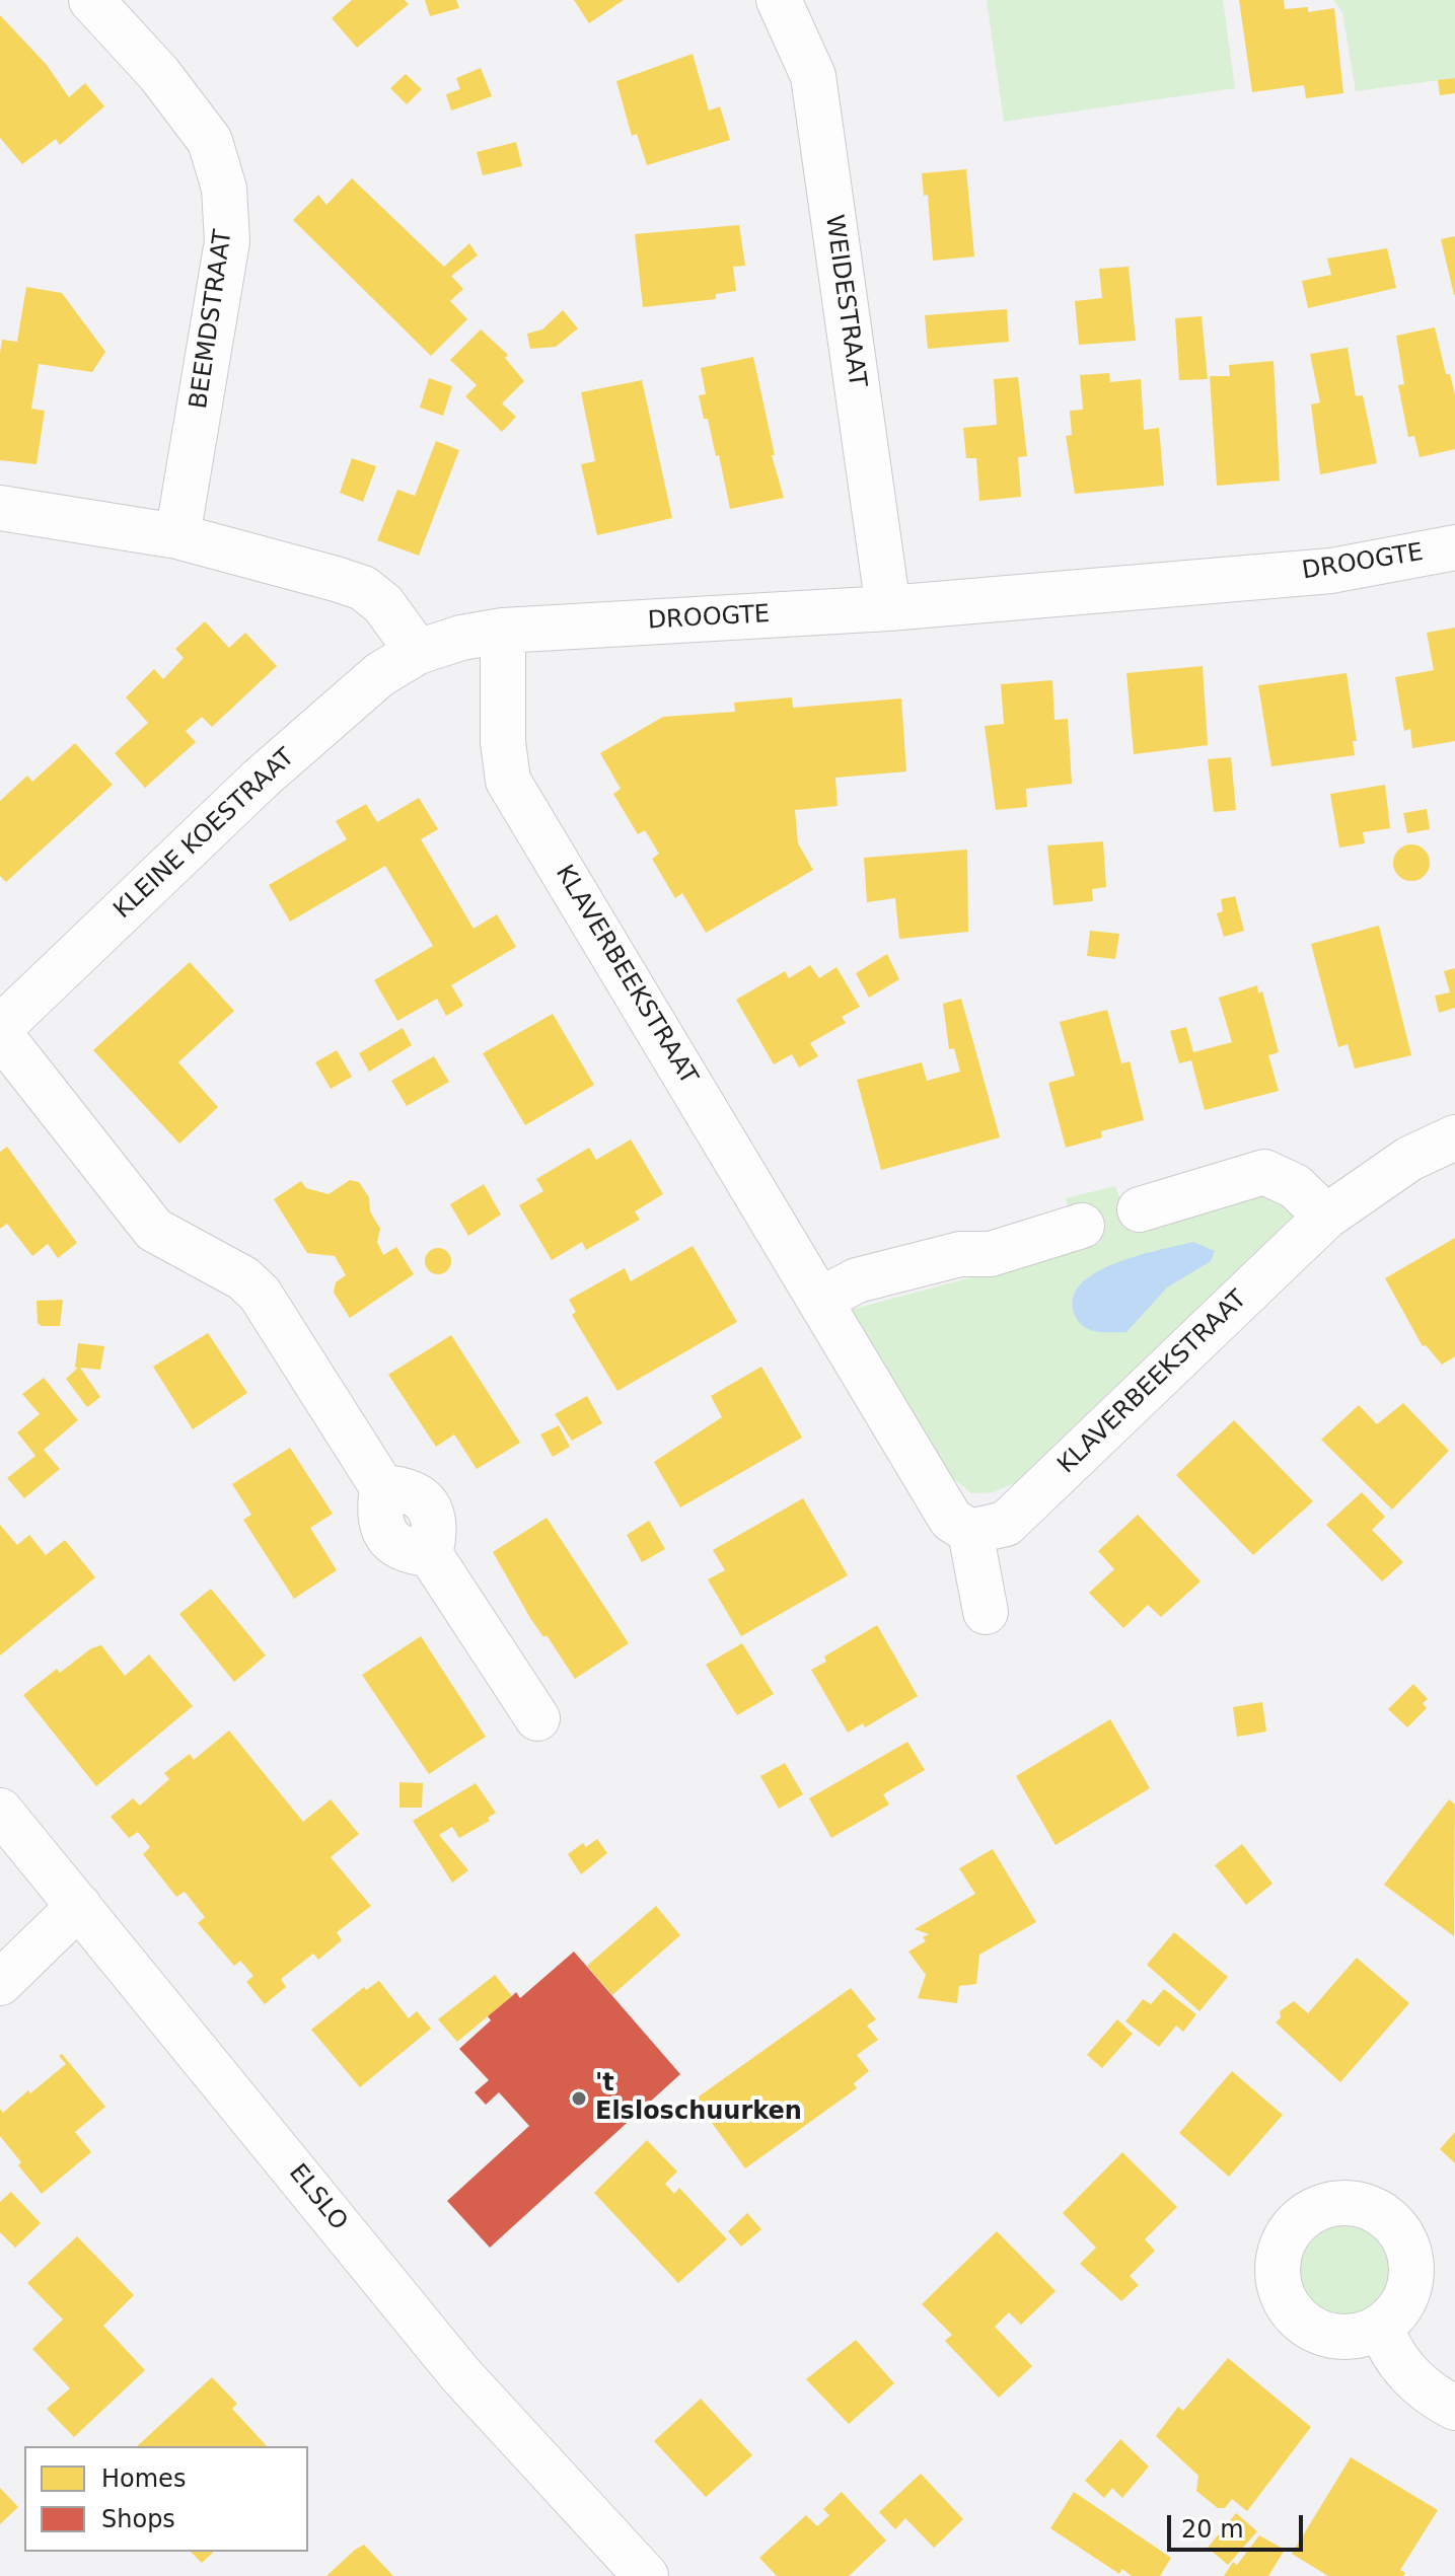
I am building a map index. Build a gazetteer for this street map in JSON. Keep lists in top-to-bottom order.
{
  "streets": {
    "street": [
      "WEIDESTRAAT",
      "BEEMDSTRAAT",
      "DROOGTE",
      "KLEINE KOESTRAAT",
      "KLAVERBEEKSTRAAT",
      "ELSLO"
    ]
  },
  "crossings": [
    ["WEIDESTRAAT", "DROOGTE"],
    ["DROOGTE", "KLEINE KOESTRAAT"],
    ["DROOGTE", "KLAVERBEEKSTRAAT"]
  ],
  "places": ["'t Elsloschuurken"],
  "legend": ["Homes", "Shops"],
  "scale_bar": "20 m"
}
